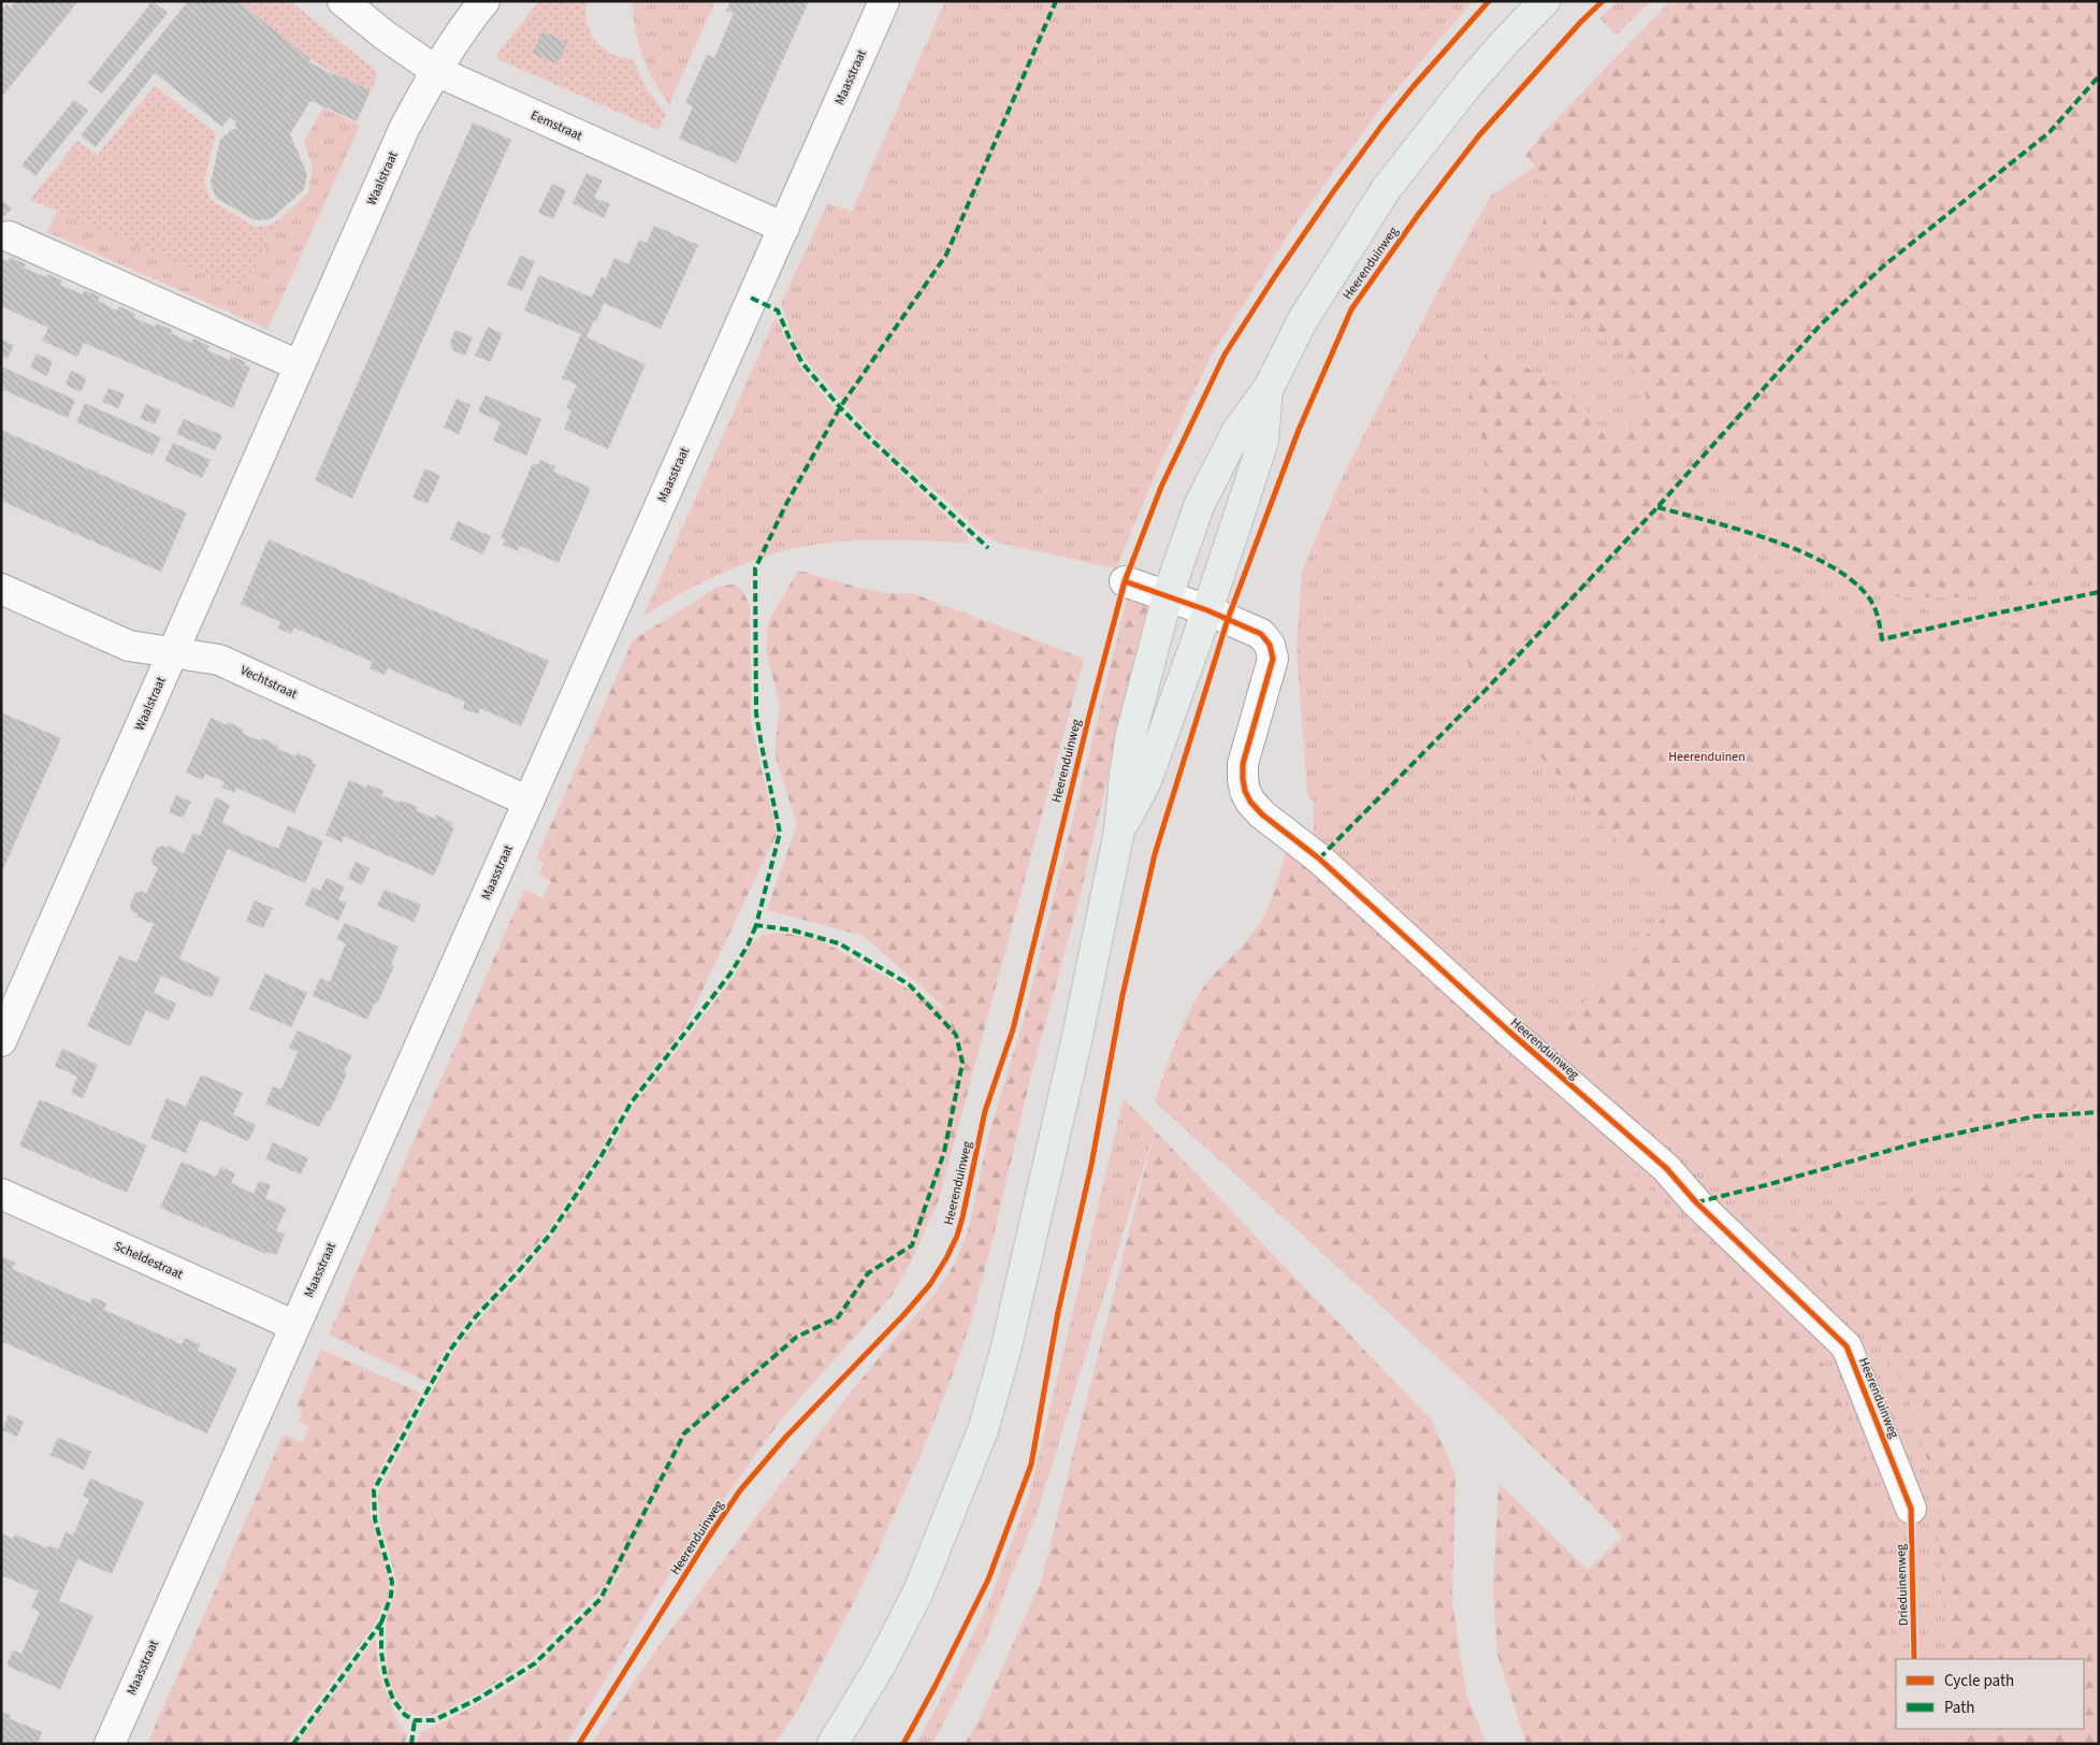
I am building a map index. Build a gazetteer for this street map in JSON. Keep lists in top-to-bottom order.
{
  "streets": {
    "main road": ["Heerenduinweg"],
    "street": [
      "Maasstraat",
      "Eemstraat",
      "Waalstraat",
      "Vechtstraat",
      "Scheldestraat"
    ],
    "cycle path": ["Drieduinenweg"]
  },
  "crossings": [
    ["Maasstraat", "Eemstraat"],
    ["Maasstraat", "Vechtstraat"],
    ["Maasstraat", "Scheldestraat"],
    ["Eemstraat", "Waalstraat"],
    ["Waalstraat", "Vechtstraat"]
  ],
  "parks": ["Heerenduinen"],
  "legend": ["Cycle path", "Path"]
}
